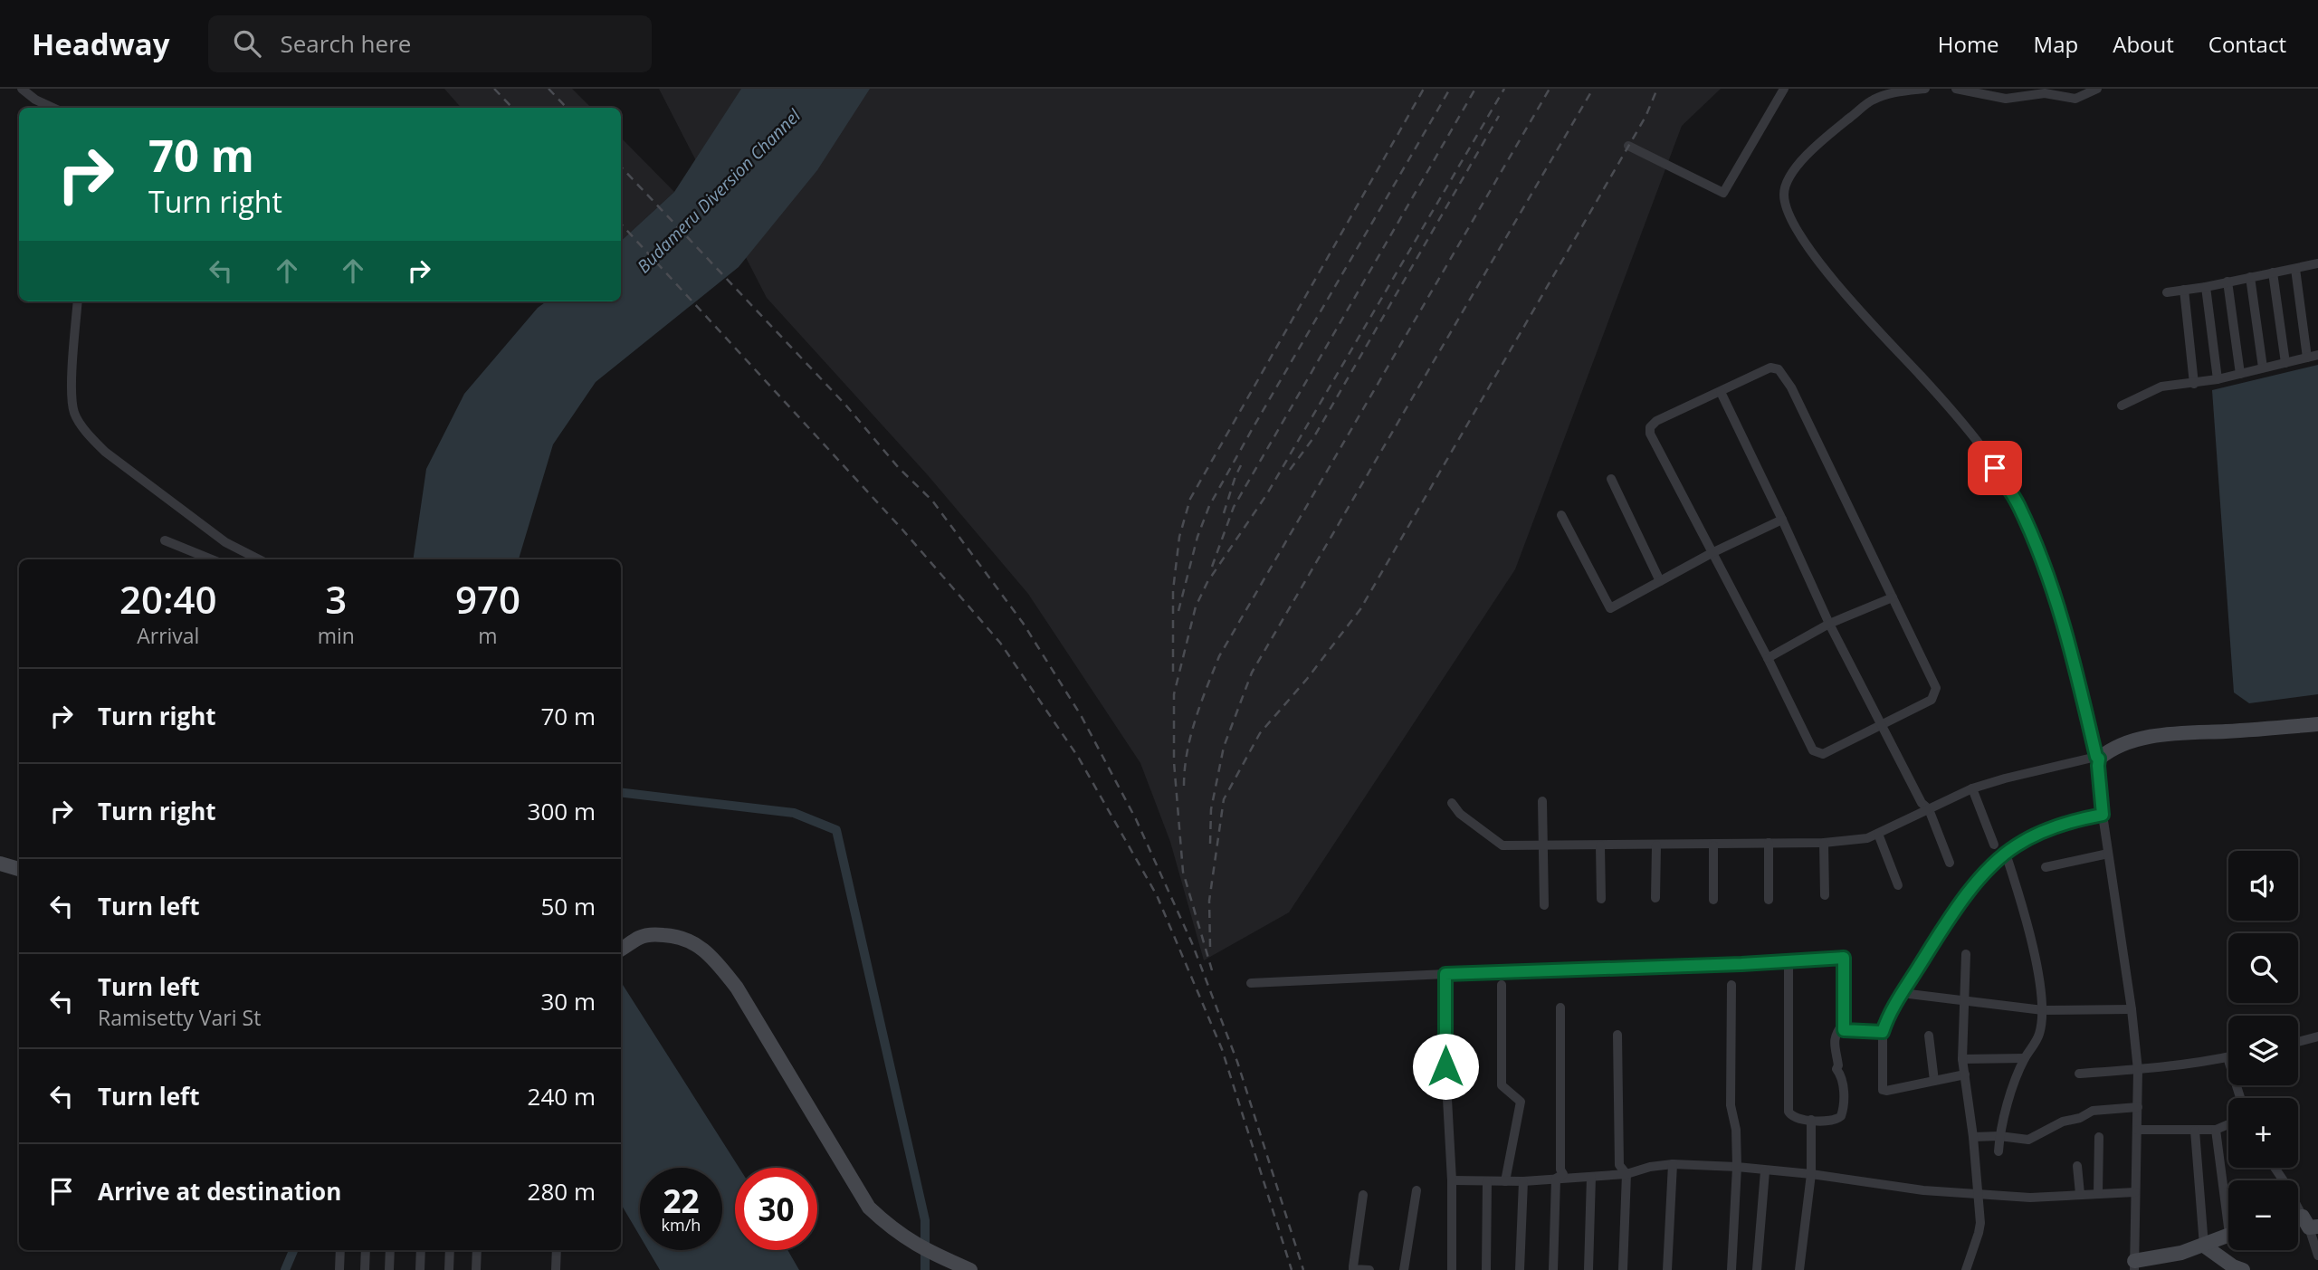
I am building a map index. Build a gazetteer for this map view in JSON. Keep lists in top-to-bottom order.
{
  "water": ["Budameru Diversion Channel"],
  "page": {
    "header": "Headway",
    "search": "Search here",
    "nav": [
      "Home",
      "Map",
      "About",
      "Contact"
    ],
    "turn": ["70 m", "Turn right"],
    "eta": [
      "20:40",
      "Arrival",
      "3",
      "min",
      "970",
      "m"
    ],
    "list": [
      {
        "name": "Turn right",
        "value": "70 m"
      },
      {
        "name": "Turn right",
        "value": "300 m"
      },
      {
        "name": "Turn left",
        "value": "50 m"
      },
      {
        "name": "Turn left",
        "note": "Ramisetty Vari St",
        "value": "30 m"
      },
      {
        "name": "Turn left",
        "value": "240 m"
      },
      {
        "name": "Arrive at destination",
        "value": "280 m"
      }
    ],
    "map_buttons": ["+", "−"],
    "speed": "22 km/h",
    "limit": "30"
  }
}
